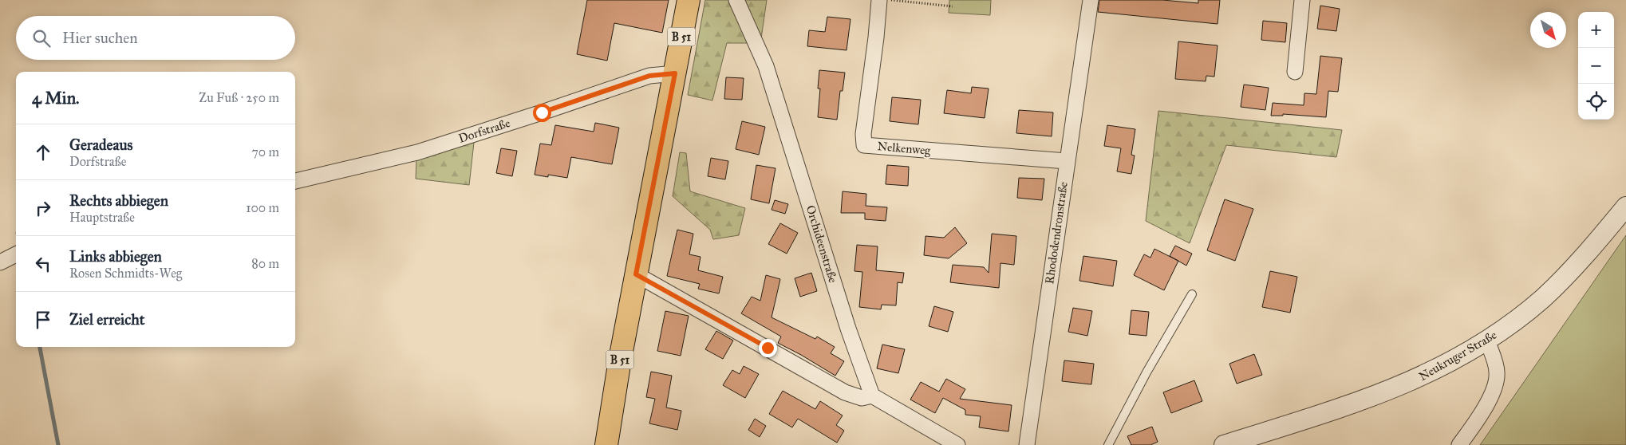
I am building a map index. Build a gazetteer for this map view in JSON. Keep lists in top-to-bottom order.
{
  "streets": {
    "main road": ["B 51"],
    "street": [
      "Dorfstraße",
      "Nelkenweg",
      "Rhododendronstraße",
      "Orchideenstraße",
      "Neukruger Straße"
    ]
  },
  "crossings": [
    ["B 51", "Dorfstraße"],
    ["Nelkenweg", "Rhododendronstraße"]
  ],
  "north": "bottom right",
  "page": {
    "map_buttons": ["+", "−"],
    "search": "Hier suchen",
    "heading": ["4 Min.", "Zu Fuß · 250 m"],
    "list": [
      ["Geradeaus", "Dorfstraße", "70 m"],
      ["Rechts abbiegen", "Hauptstraße", "100 m"],
      ["Links abbiegen", "Rosen Schmidts-Weg", "80 m"],
      "Ziel erreicht"
    ]
  }
}
